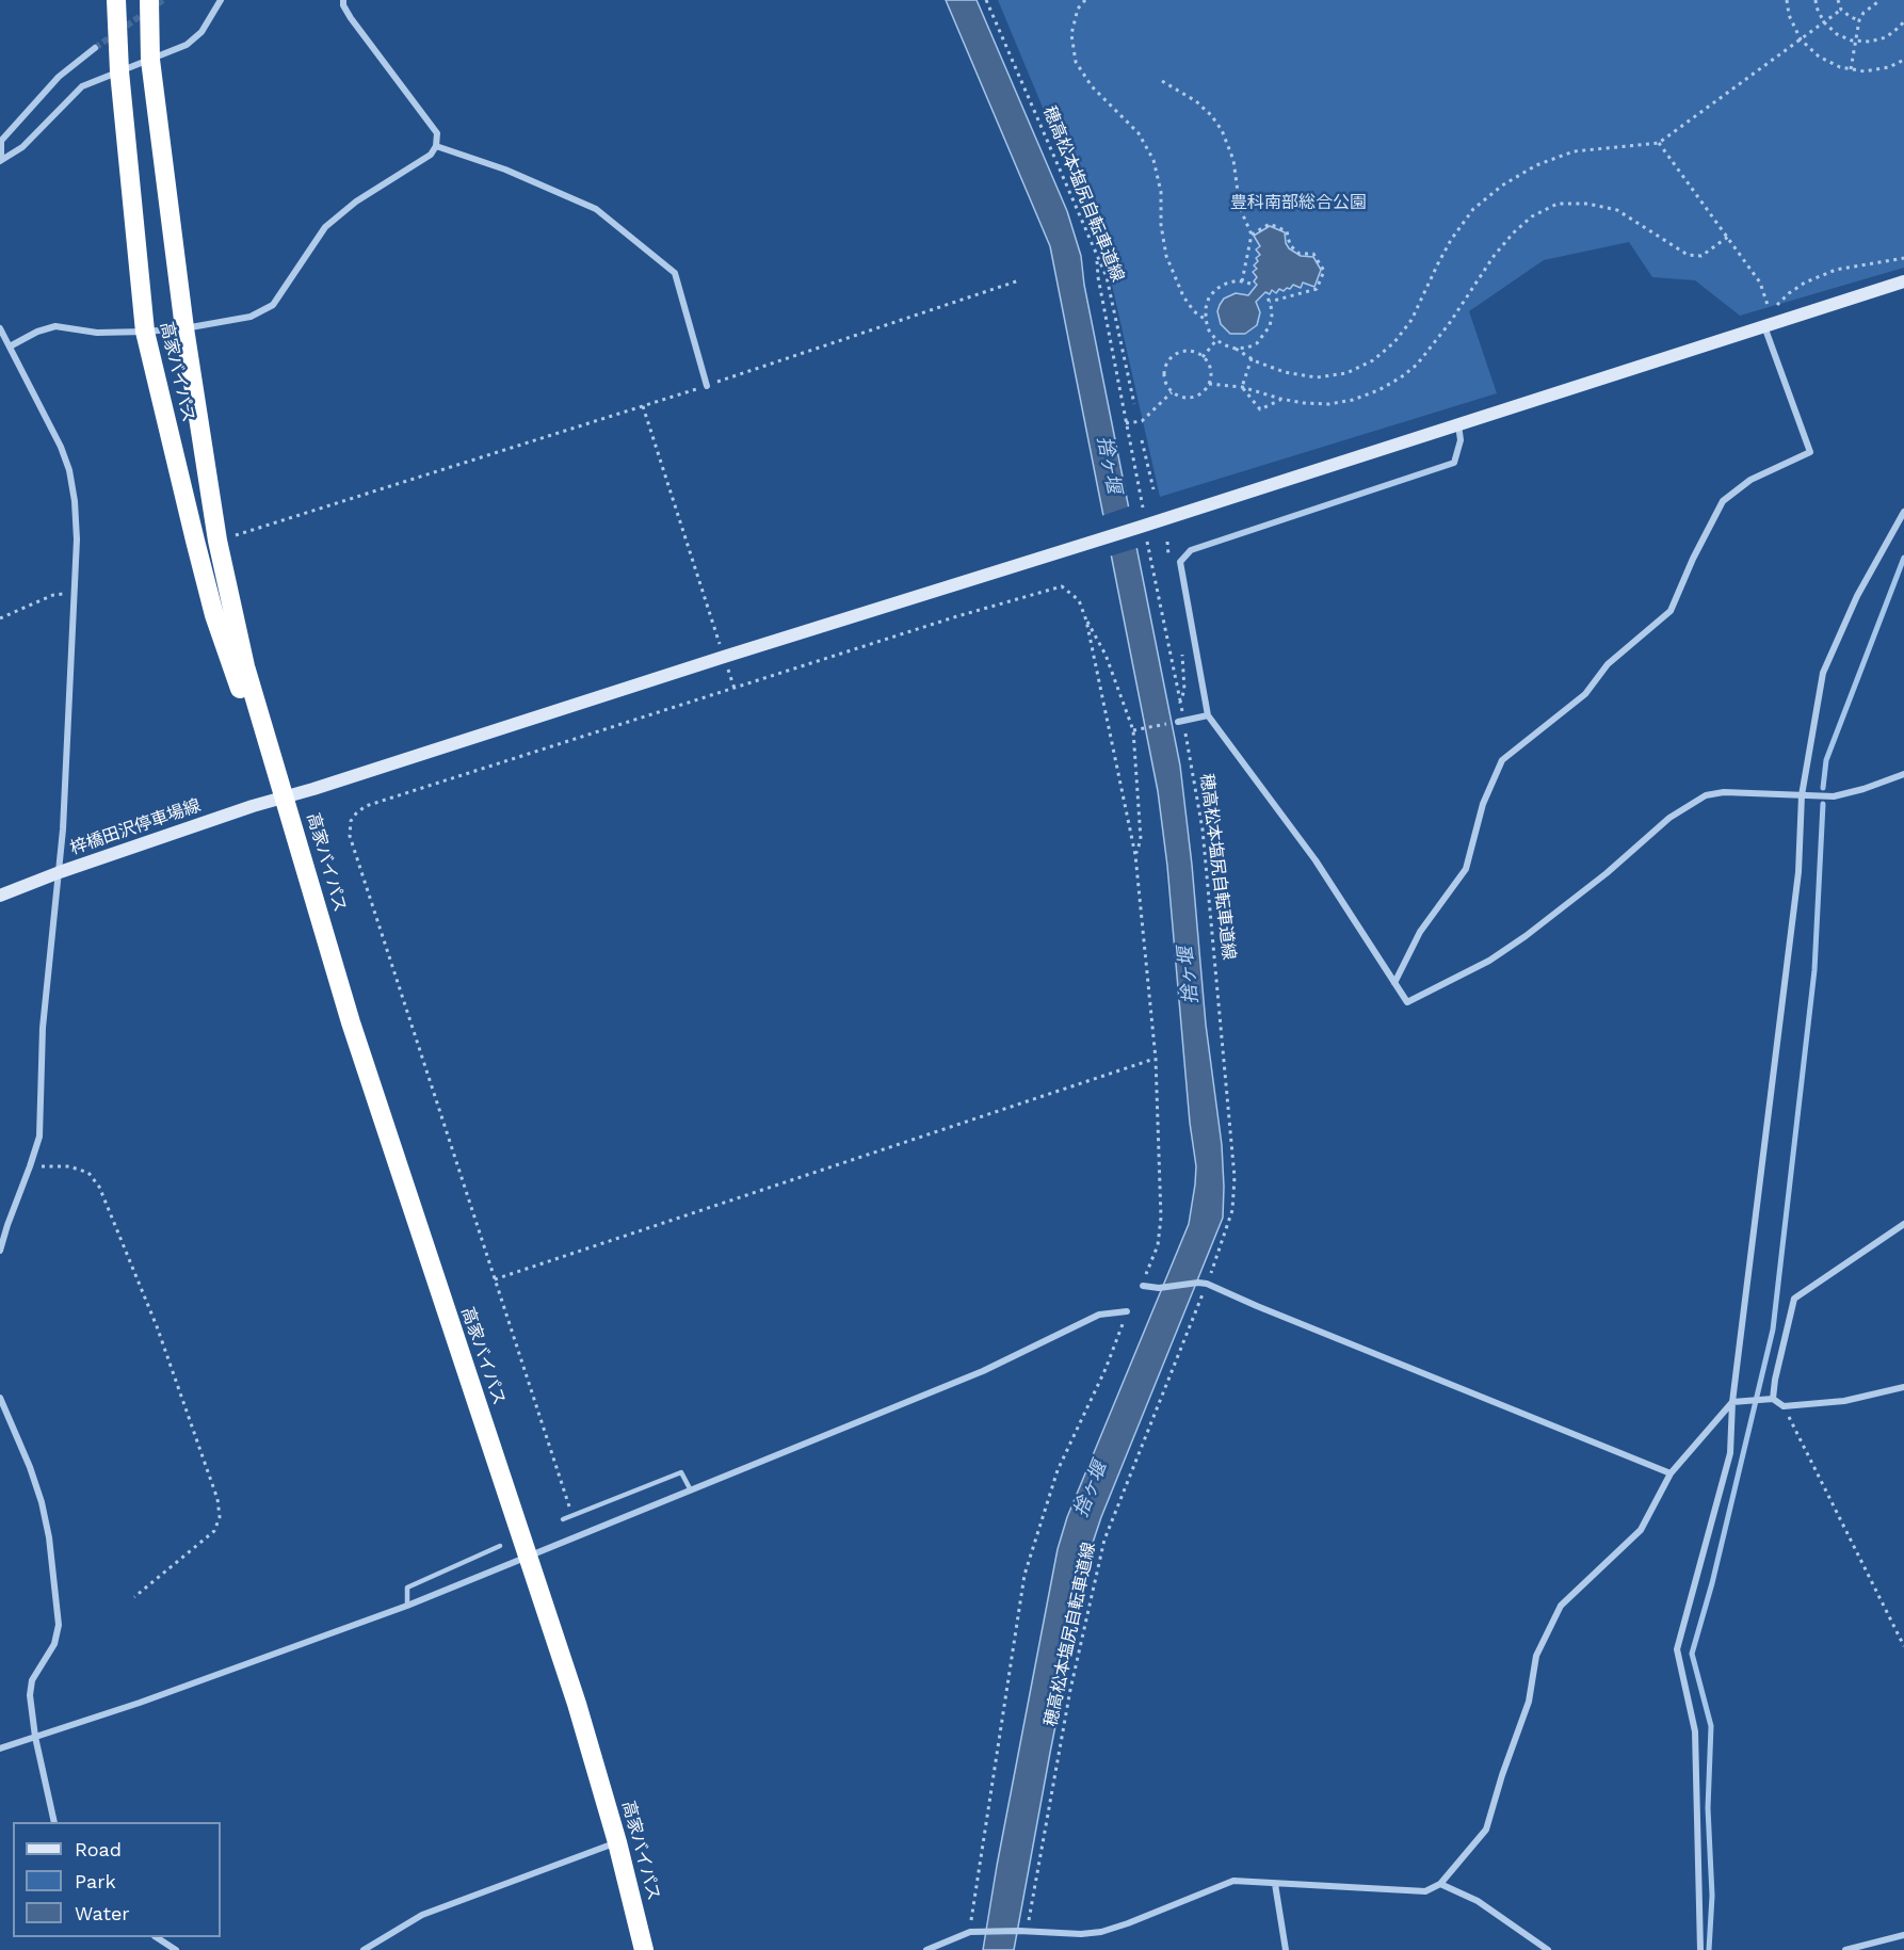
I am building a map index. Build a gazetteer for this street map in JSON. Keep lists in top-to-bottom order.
{
  "streets": {
    "highway": ["高家バイパス"],
    "street": ["梓橋田沢停車場線"],
    "path": ["穂高松本塩尻自転車道線"]
  },
  "crossings": [
    ["高家バイパス", "梓橋田沢停車場線"]
  ],
  "water": ["捨ヶ堰"],
  "parks": ["豊科南部総合公園"],
  "legend": ["Road", "Park", "Water"]
}
